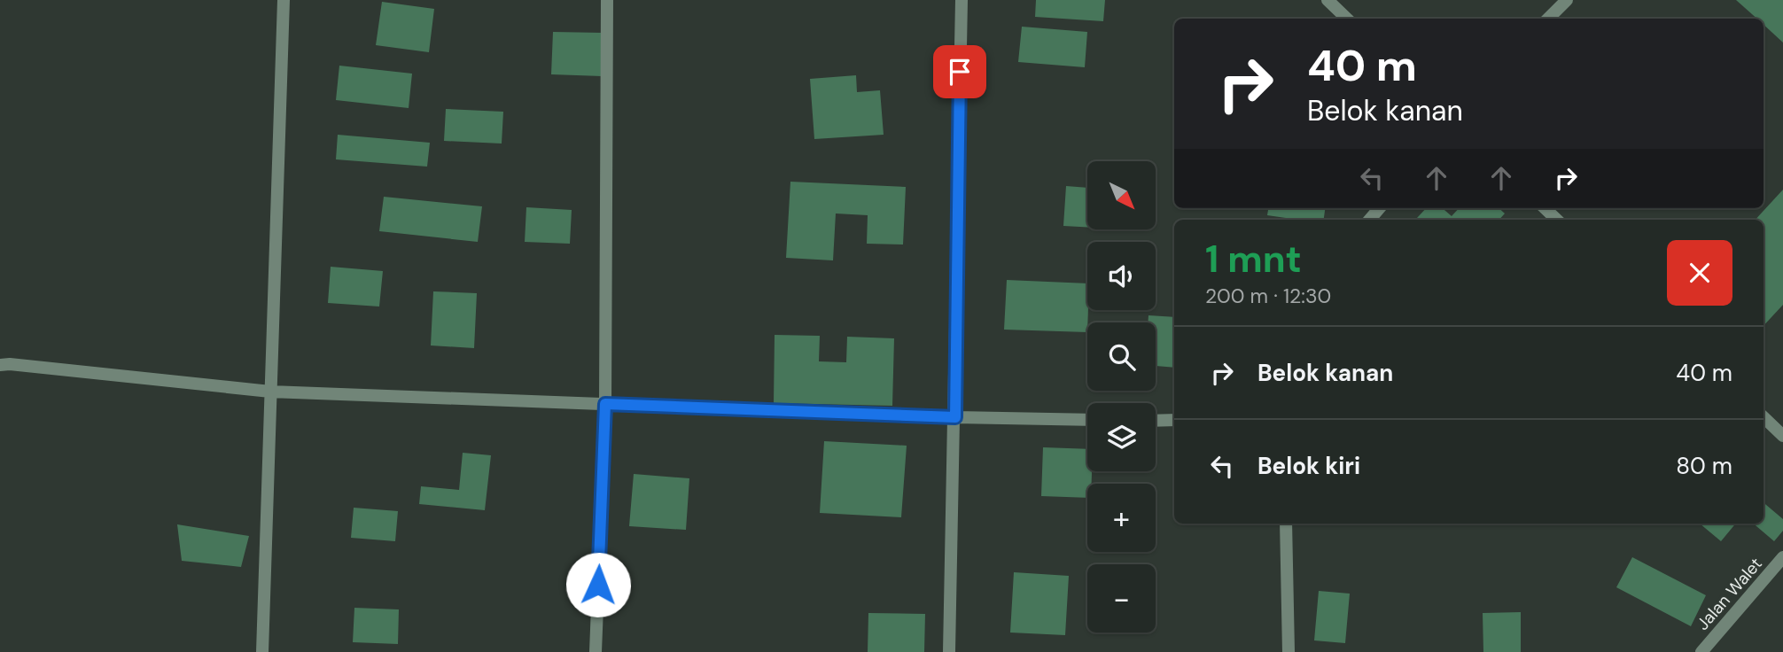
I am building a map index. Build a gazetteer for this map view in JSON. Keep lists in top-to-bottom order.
{
  "streets": {
    "street": ["Jalan Walet"]
  },
  "north": "bottom right",
  "page": {
    "turn": ["40 m", "Belok kanan"],
    "map_buttons": ["+", "−"],
    "heading": ["1 mnt", "200 m · 12:30"],
    "list": [
      {
        "name": "Belok kanan",
        "value": "40 m"
      },
      {
        "name": "Belok kiri",
        "value": "80 m"
      }
    ]
  }
}
